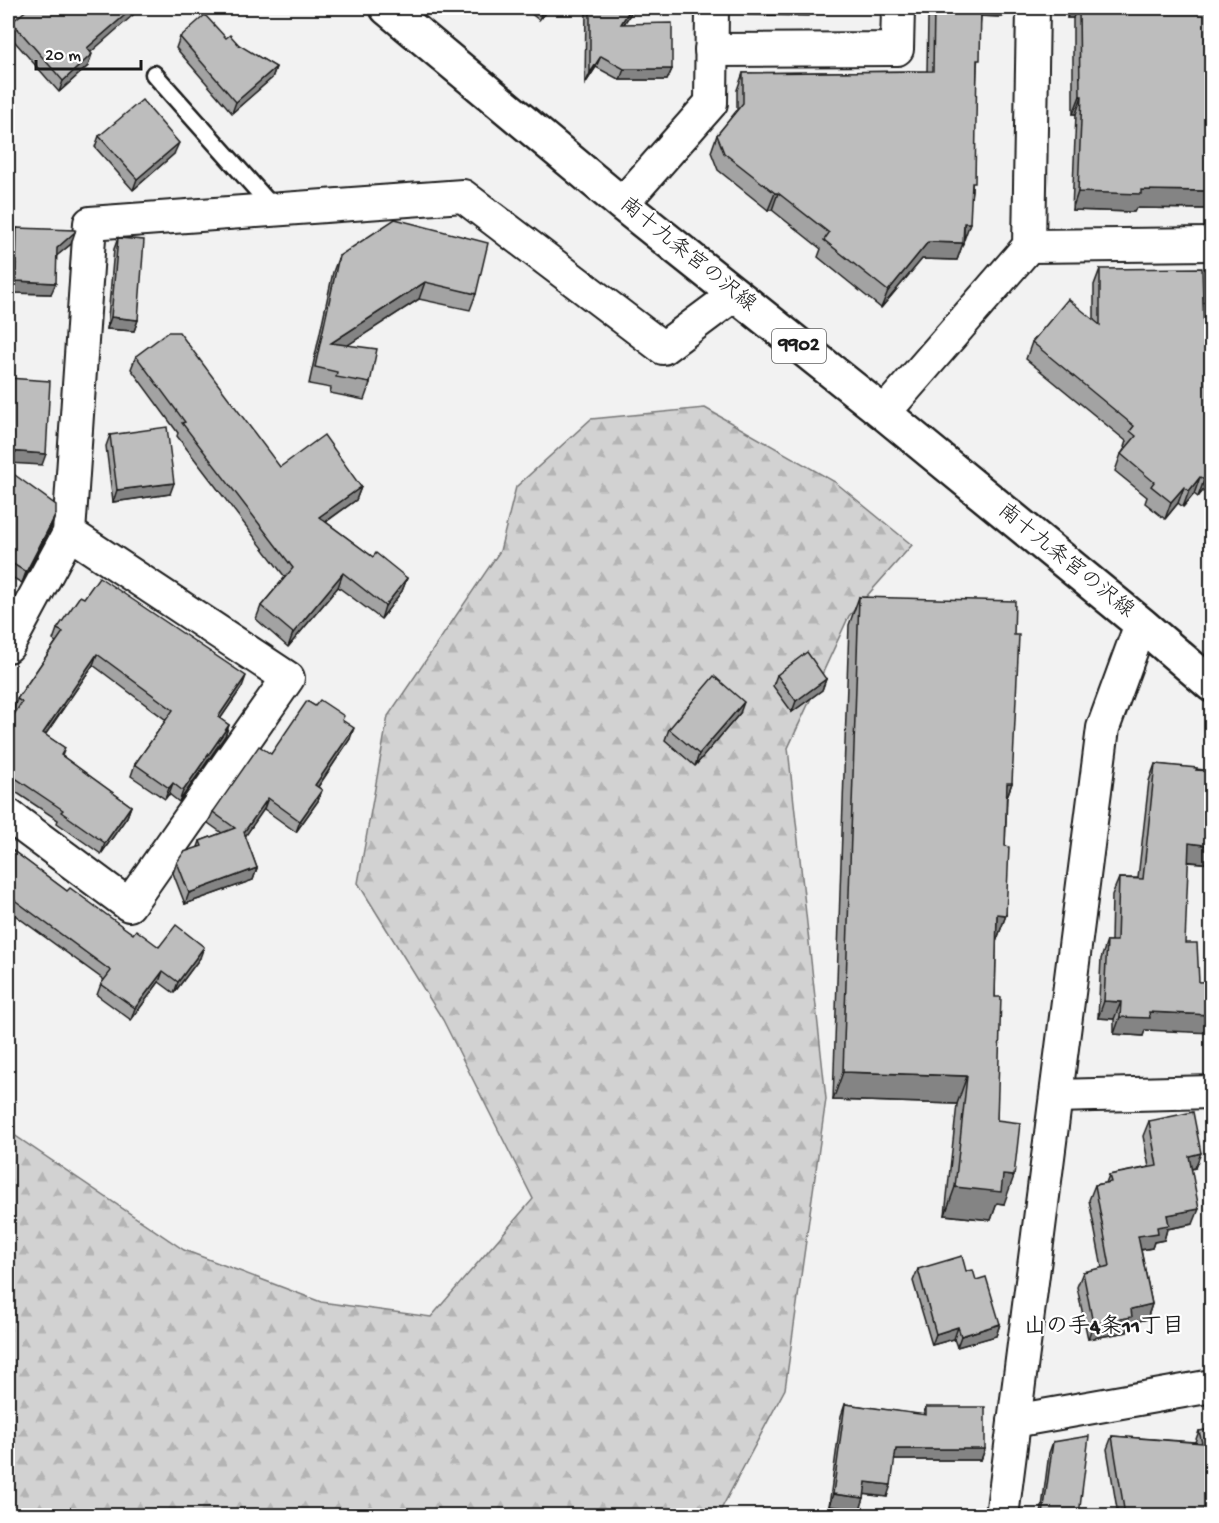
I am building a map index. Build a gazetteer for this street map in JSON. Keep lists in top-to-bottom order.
{
  "streets": {
    "main road": ["南十九条宮の沢線", "9902"]
  },
  "districts": ["山の手4条11丁目"],
  "scale_bar": "20 m"
}
